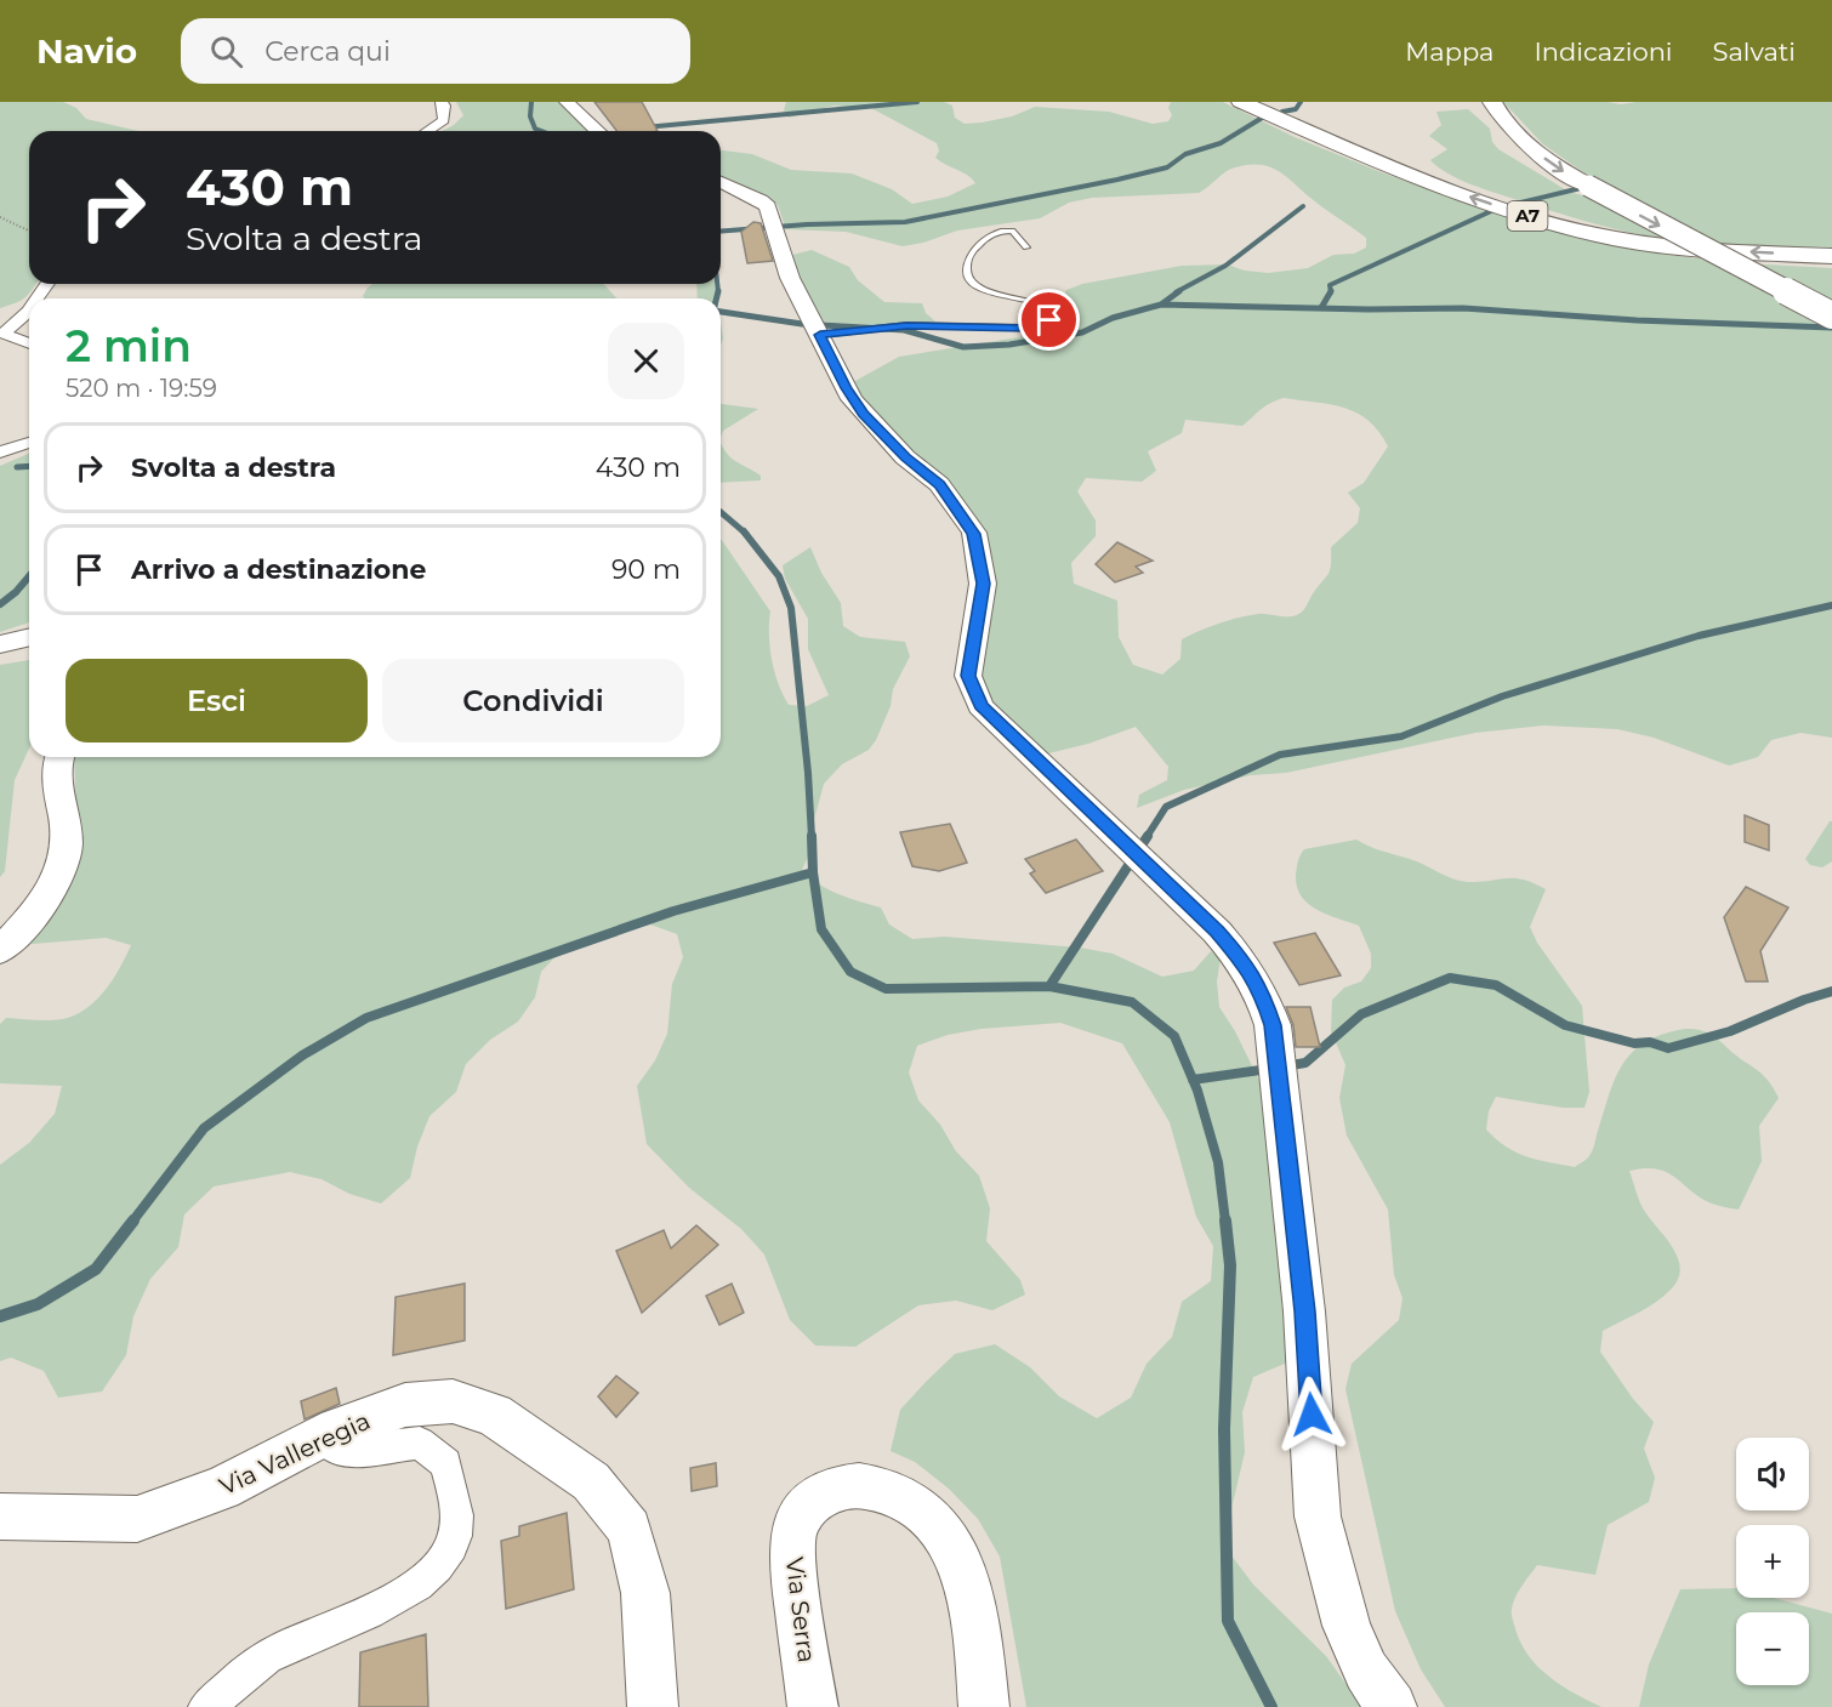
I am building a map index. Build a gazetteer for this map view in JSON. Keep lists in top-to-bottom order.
{
  "streets": {
    "highway": ["A7"],
    "street": ["Via Valleregia", "Via Serra"]
  },
  "page": {
    "header": "Navio",
    "search": "Cerca qui",
    "nav": ["Mappa", "Indicazioni", "Salvati"],
    "turn": ["430 m", "Svolta a destra"],
    "heading": ["2 min", "520 m · 19:59"],
    "list": [
      {
        "name": "Svolta a destra",
        "value": "430 m"
      },
      {
        "name": "Arrivo a destinazione",
        "value": "90 m"
      }
    ],
    "buttons": ["Esci", "Condividi"],
    "map_buttons": ["+", "−"]
  }
}
